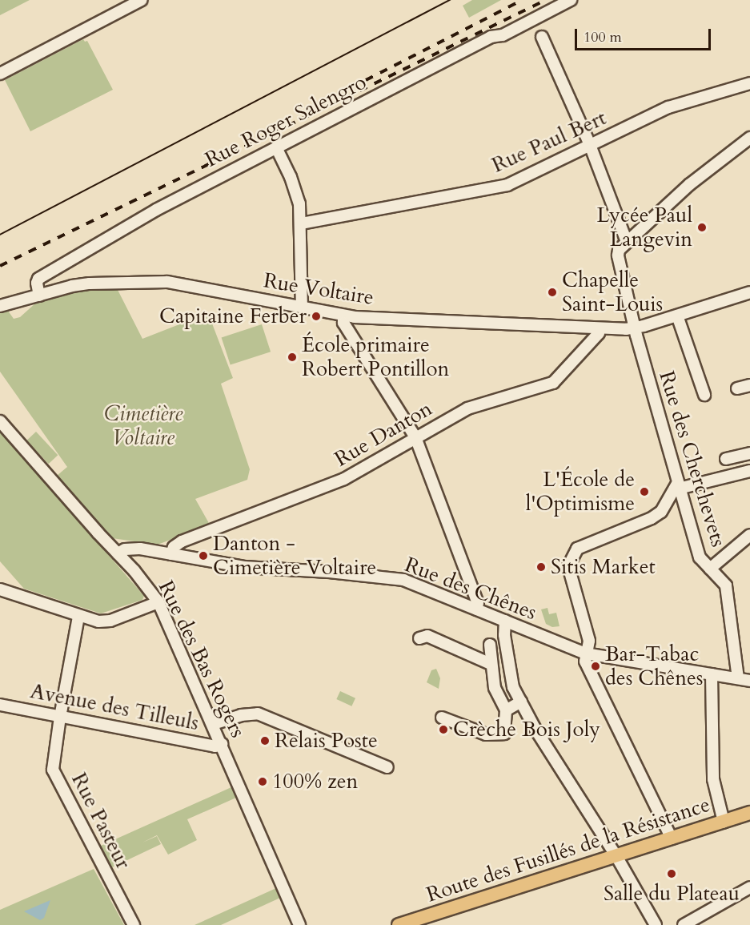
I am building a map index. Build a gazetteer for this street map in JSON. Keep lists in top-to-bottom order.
{
  "streets": {
    "main road": ["Route des Fusillés de la Résistance"],
    "street": [
      "Rue Roger Salengro",
      "Rue Paul Bert",
      "Rue Voltaire",
      "Rue Danton",
      "Rue des Cherchevets",
      "Rue des Chênes",
      "Rue des Bas Rogers",
      "Avenue des Tilleuls",
      "Rue Pasteur"
    ]
  },
  "crossings": [
    ["Rue Roger Salengro", "Rue Voltaire"],
    ["Rue Voltaire", "Rue Danton"],
    ["Rue Voltaire", "Rue des Cherchevets"],
    ["Rue Danton", "Rue des Chênes"],
    ["Rue des Cherchevets", "Rue des Chênes"],
    ["Rue des Chênes", "Rue des Bas Rogers"],
    ["Rue des Bas Rogers", "Avenue des Tilleuls"],
    ["Avenue des Tilleuls", "Rue Pasteur"]
  ],
  "parks": ["Cimetière Voltaire"],
  "places": [
    "Lycée Paul Langevin",
    "Chapelle Saint-Louis",
    "Capitaine Ferber",
    "École primaire Robert Pontillon",
    "L'École de l'Optimisme",
    "Danton - Cimetière Voltaire",
    "Sitis Market",
    "Bar-Tabac des Chênes",
    "Crèche Bois Joly",
    "Relais Poste",
    "100% zen",
    "Salle du Plateau"
  ],
  "scale_bar": "100 m"
}
